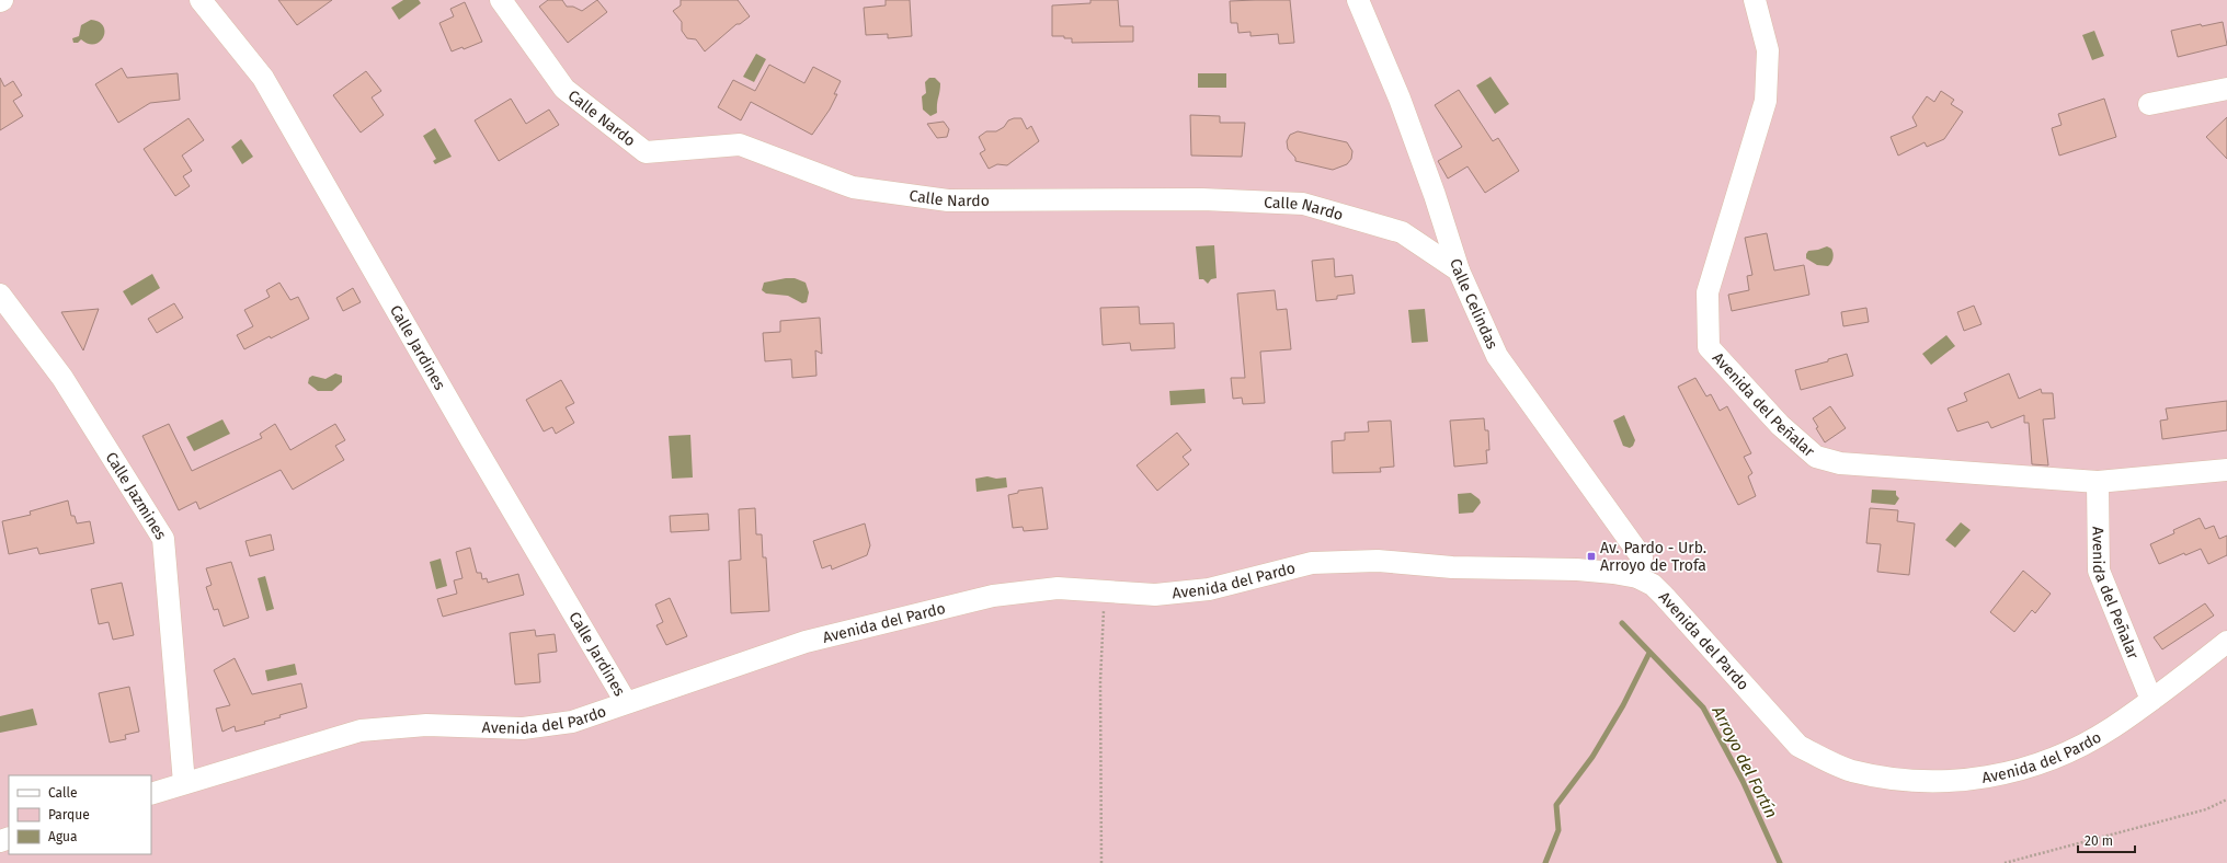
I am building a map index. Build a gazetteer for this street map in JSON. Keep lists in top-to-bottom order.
{
  "streets": {
    "street": [
      "Calle Nardo",
      "Calle Celindas",
      "Calle Jardines",
      "Avenida del Peñalar",
      "Calle Jazmines",
      "Avenida del Pardo"
    ]
  },
  "crossings": [
    ["Calle Nardo", "Calle Celindas"],
    ["Calle Celindas", "Avenida del Pardo"],
    ["Calle Jardines", "Avenida del Pardo"],
    ["Avenida del Peñalar", "Avenida del Pardo"],
    ["Calle Jazmines", "Avenida del Pardo"]
  ],
  "water": ["Arroyo del Fortín"],
  "places": {
    "transit": ["Av. Pardo - Urb. Arroyo de Trofa"]
  },
  "legend": ["Calle", "Parque", "Agua"],
  "scale_bar": "20 m"
}
